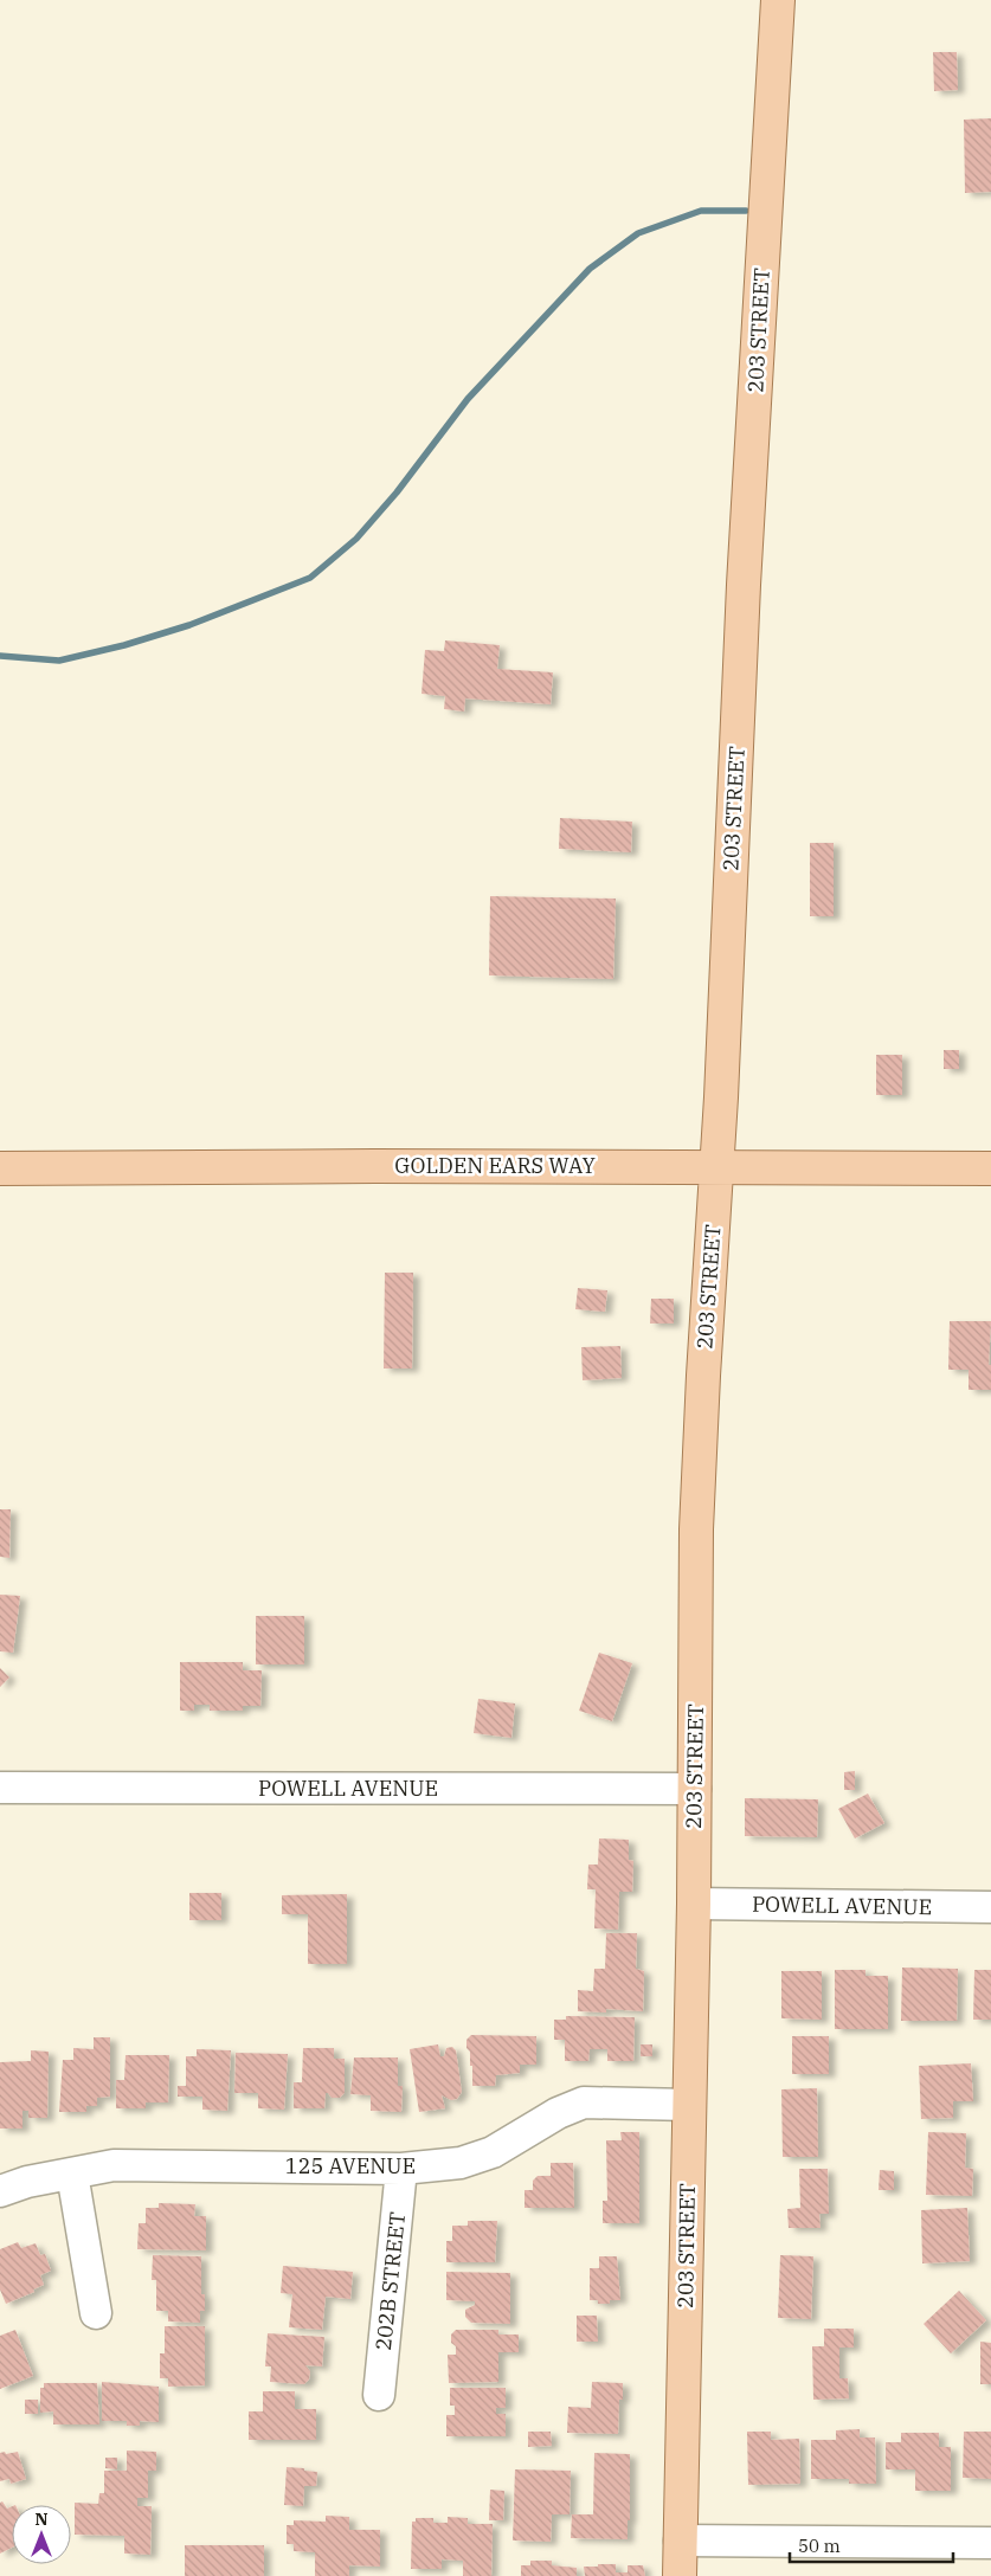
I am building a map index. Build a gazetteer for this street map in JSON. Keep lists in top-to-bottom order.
{
  "streets": {
    "main road": ["203 STREET", "GOLDEN EARS WAY"],
    "street": ["POWELL AVENUE", "125 AVENUE", "202B STREET"]
  },
  "crossings": [
    ["203 STREET", "GOLDEN EARS WAY"],
    ["203 STREET", "POWELL AVENUE"],
    ["203 STREET", "125 AVENUE"],
    ["125 AVENUE", "202B STREET"]
  ],
  "scale_bar": "50 m",
  "north": "top"
}
